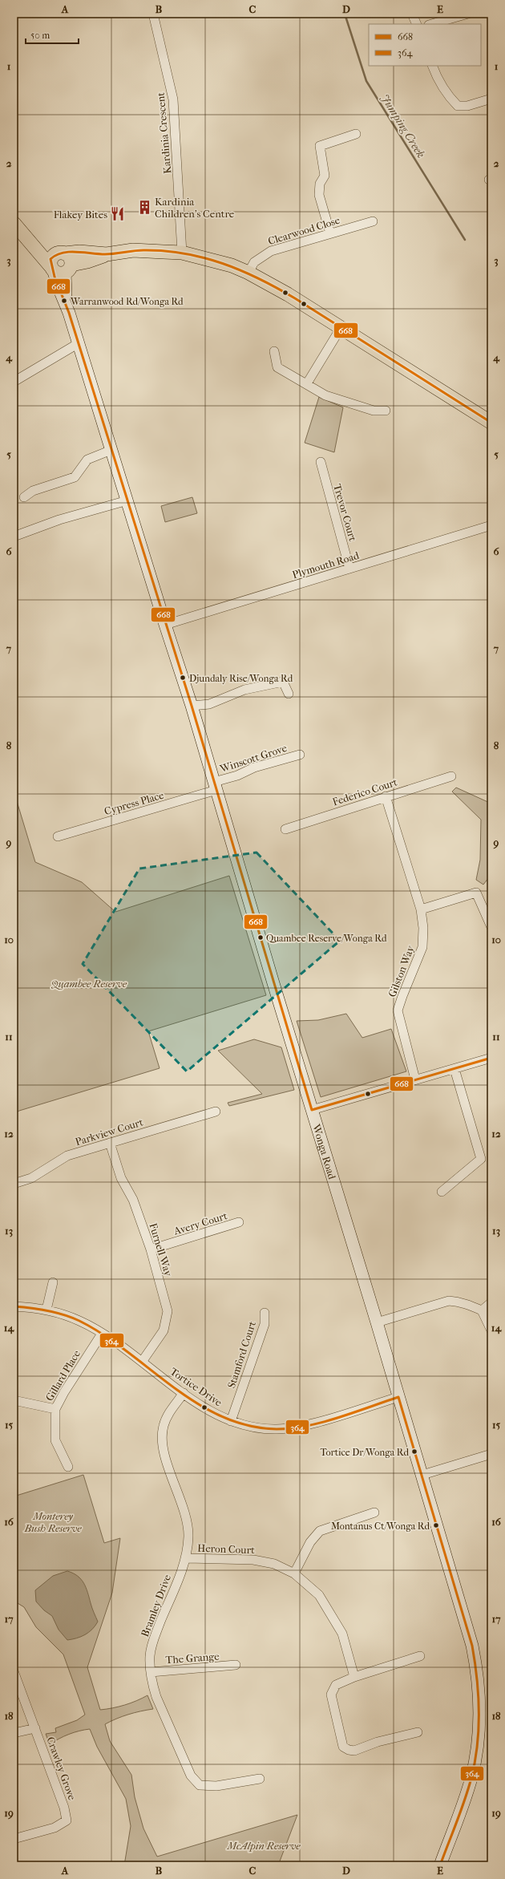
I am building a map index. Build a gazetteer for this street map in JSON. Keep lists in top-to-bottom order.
{
  "streets": {
    "main road": ["Wonga Road"],
    "street": [
      "Kardinia Crescent",
      "Clearwood Close",
      "Trevor Court",
      "Plymouth Road",
      "Winscott Grove",
      "Federico Court",
      "Cypress Place",
      "Gilston Way",
      "Parkview Court",
      "Avery Court",
      "Furnell Way",
      "Stamford Court",
      "Gillard Place",
      "Tortice Drive",
      "Heron Court",
      "Bramley Drive",
      "The Grange",
      "Crawley Grove"
    ]
  },
  "crossings": [
    ["Trevor Court", "Plymouth Road"],
    ["Plymouth Road", "Wonga Road"],
    ["Winscott Grove", "Cypress Place"],
    ["Winscott Grove", "Wonga Road"],
    ["Federico Court", "Gilston Way"],
    ["Cypress Place", "Wonga Road"],
    ["Parkview Court", "Furnell Way"],
    ["Wonga Road", "Tortice Drive"],
    ["Avery Court", "Furnell Way"],
    ["Furnell Way", "Tortice Drive"],
    ["Stamford Court", "Tortice Drive"],
    ["Gillard Place", "Tortice Drive"],
    ["Tortice Drive", "Bramley Drive"],
    ["Heron Court", "Bramley Drive"],
    ["Bramley Drive", "The Grange"]
  ],
  "water": ["Jumping Creek"],
  "parks": ["Quambee Reserve", "Monterey Bush Reserve", "McAlpin Reserve"],
  "places": {
    "building": ["Kardinia Children's Centre"],
    "restaurant": ["Flakey Bites"],
    "other": [
      "Warranwood Rd/Wonga Rd",
      "Djundaly Rise/Wonga Rd",
      "Quambee Reserve/Wonga Rd",
      "Tortice Dr/Wonga Rd",
      "Montanus Ct/Wonga Rd"
    ]
  },
  "lines": ["transit line 668", "transit line 364"],
  "legend": ["668", "364"],
  "scale_bar": "50 m",
  "grid": {
    "columns": [
      "A",
      "B",
      "C",
      "D",
      "E"
    ],
    "rows": [
      "1",
      "2",
      "3",
      "4",
      "5",
      "6",
      "7",
      "8",
      "9",
      "10",
      "11",
      "12",
      "13",
      "14",
      "15",
      "16",
      "17",
      "18",
      "19"
    ]
  }
}
